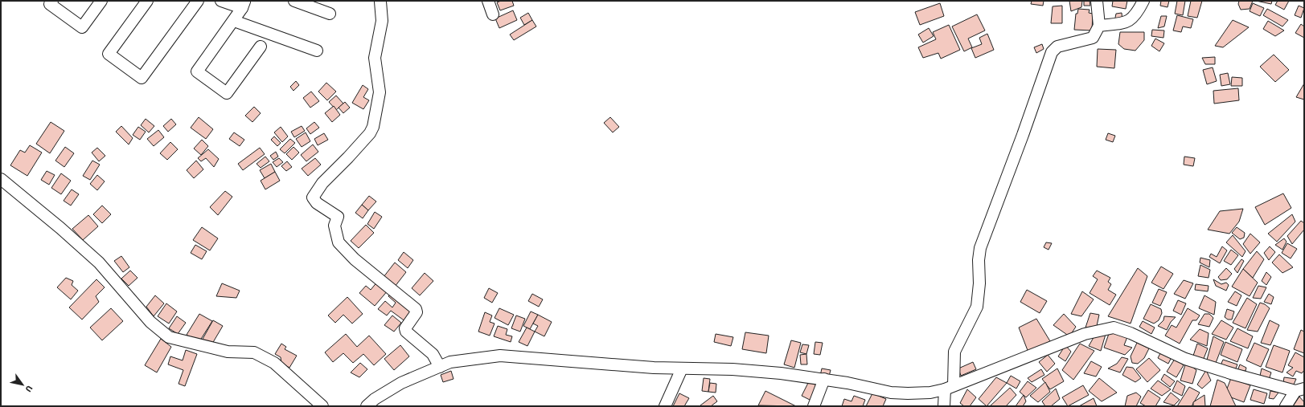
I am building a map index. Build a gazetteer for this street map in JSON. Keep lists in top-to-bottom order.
{
  "north": "bottom right"
}
